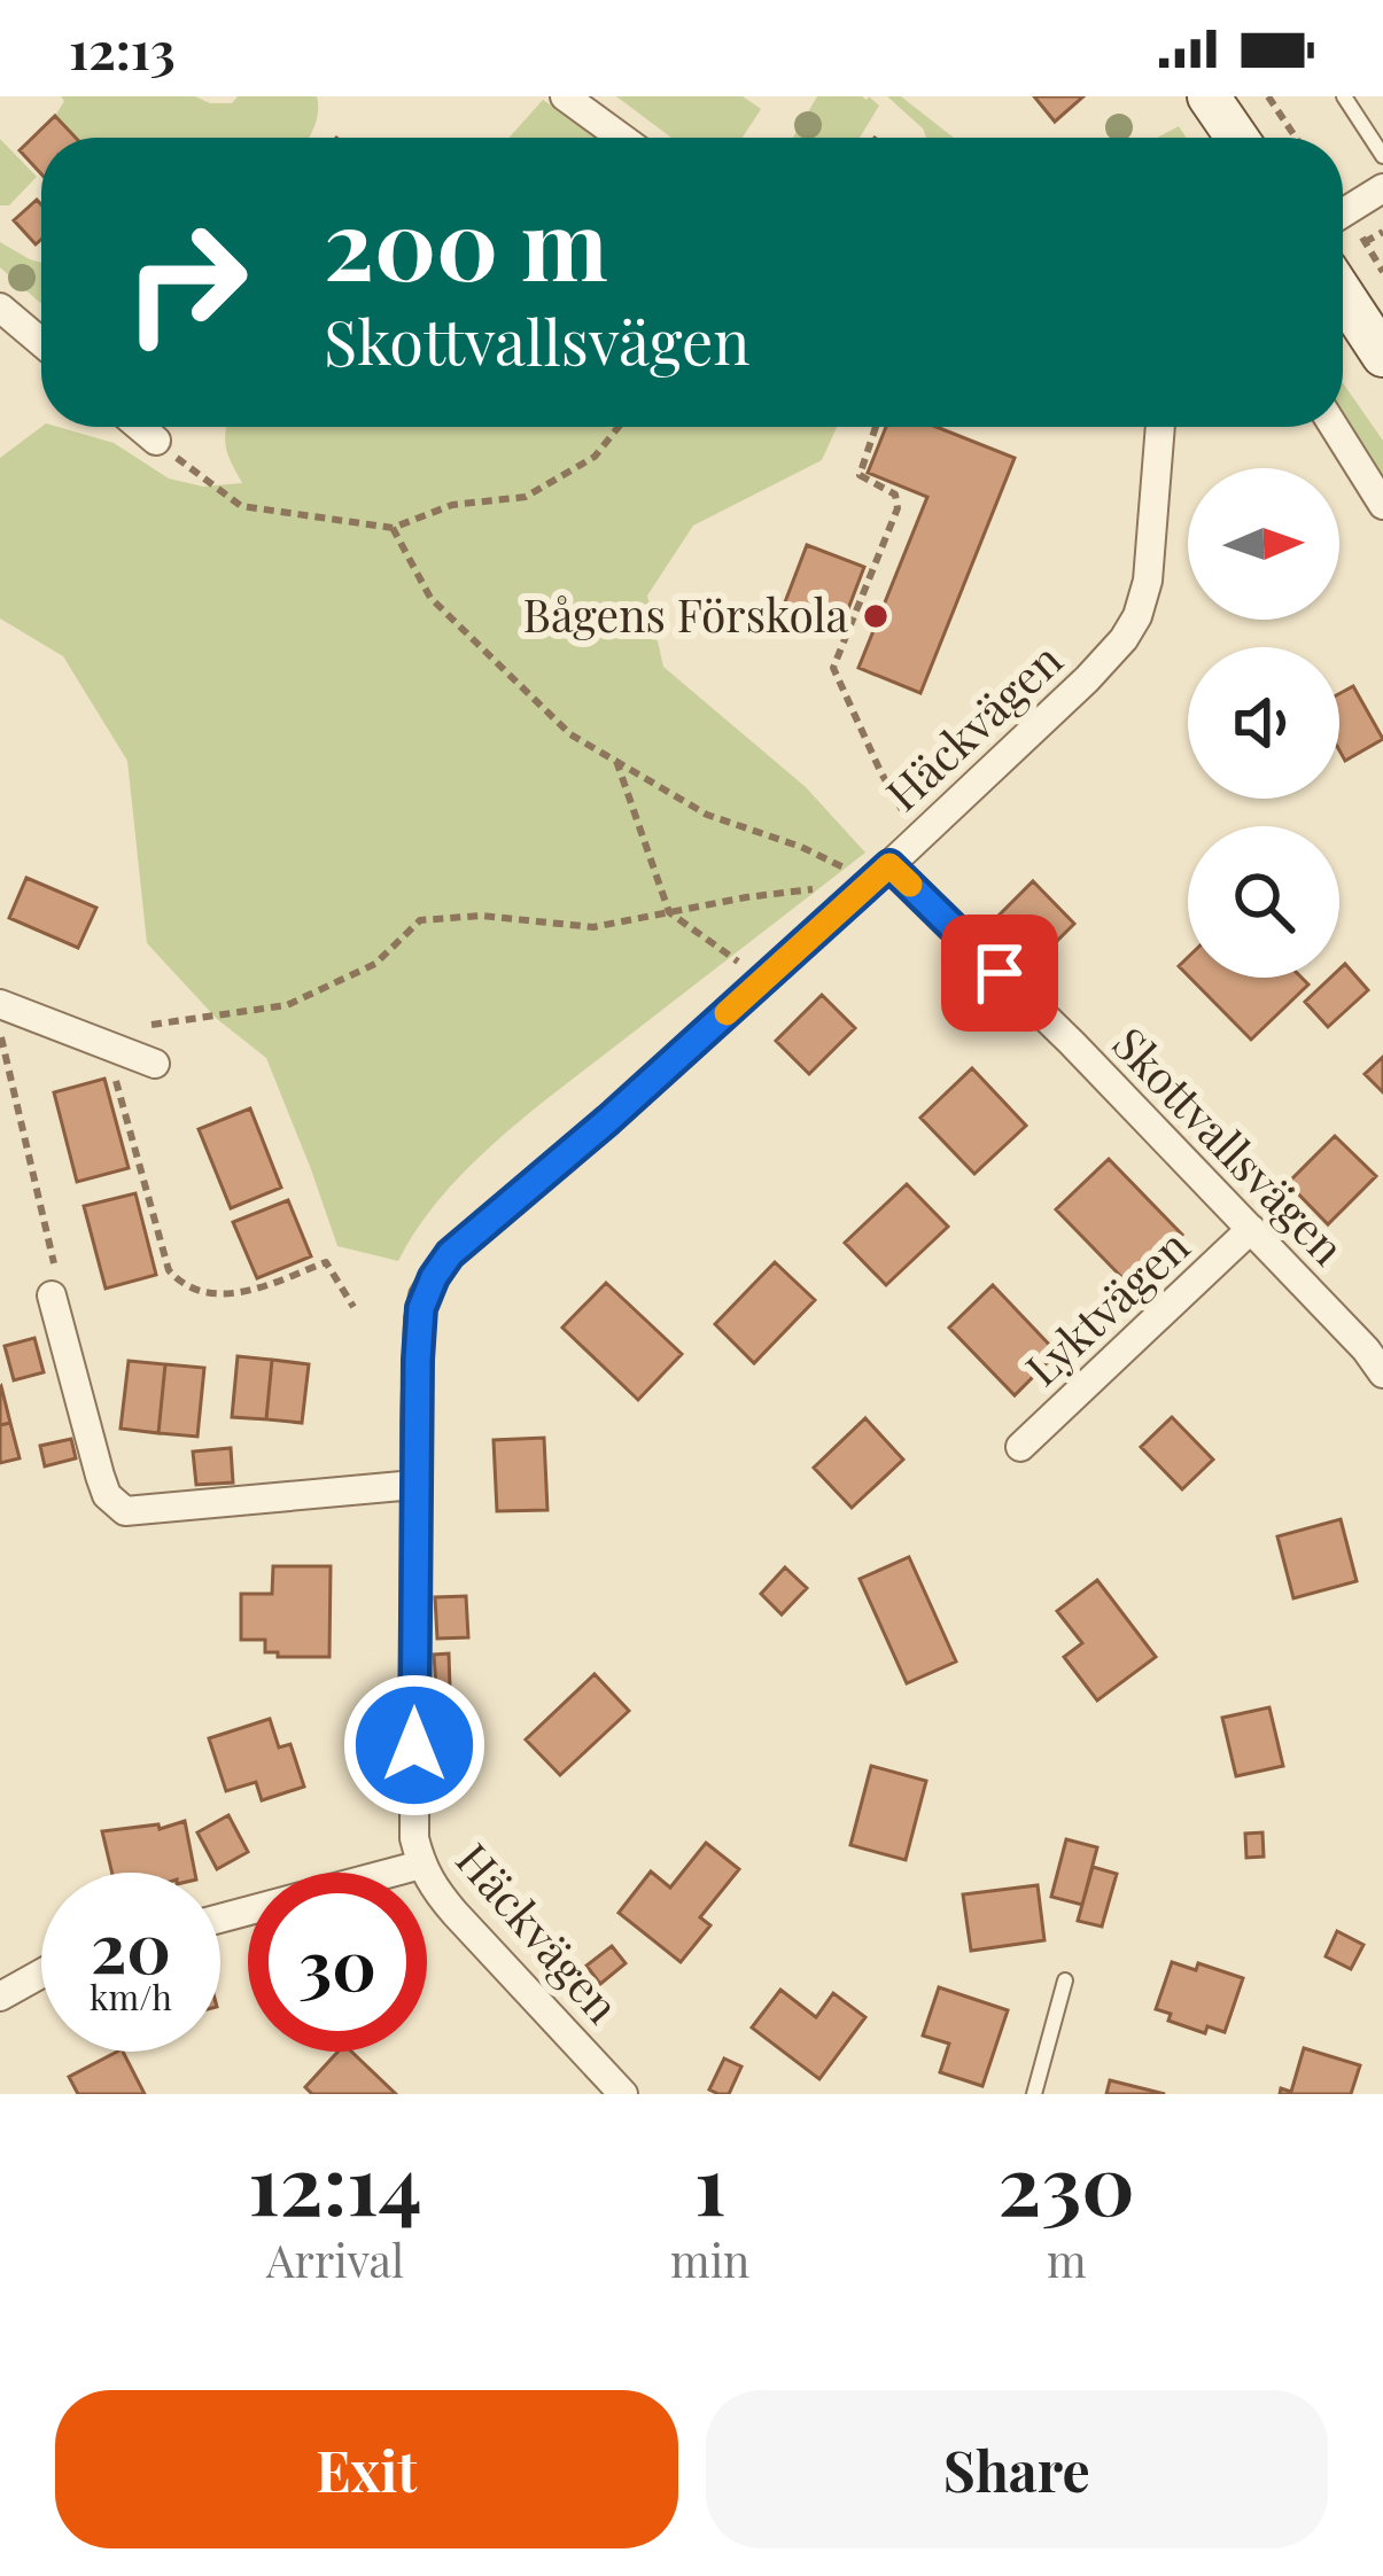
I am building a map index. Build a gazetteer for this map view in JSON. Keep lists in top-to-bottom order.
{
  "streets": {
    "street": ["Häckvägen", "Skottvallsvägen", "Lyktvägen"]
  },
  "crossings": [
    ["Häckvägen", "Skottvallsvägen"],
    ["Skottvallsvägen", "Lyktvägen"]
  ],
  "places": ["Bågens Förskola"],
  "north": "right",
  "page": {
    "status": "12:13",
    "turn": ["200 m", "Skottvallsvägen"],
    "speed": "20 km/h",
    "limit": "30",
    "eta": [
      "12:14",
      "Arrival",
      "1",
      "min",
      "230",
      "m"
    ],
    "buttons": ["Exit", "Share"]
  }
}
